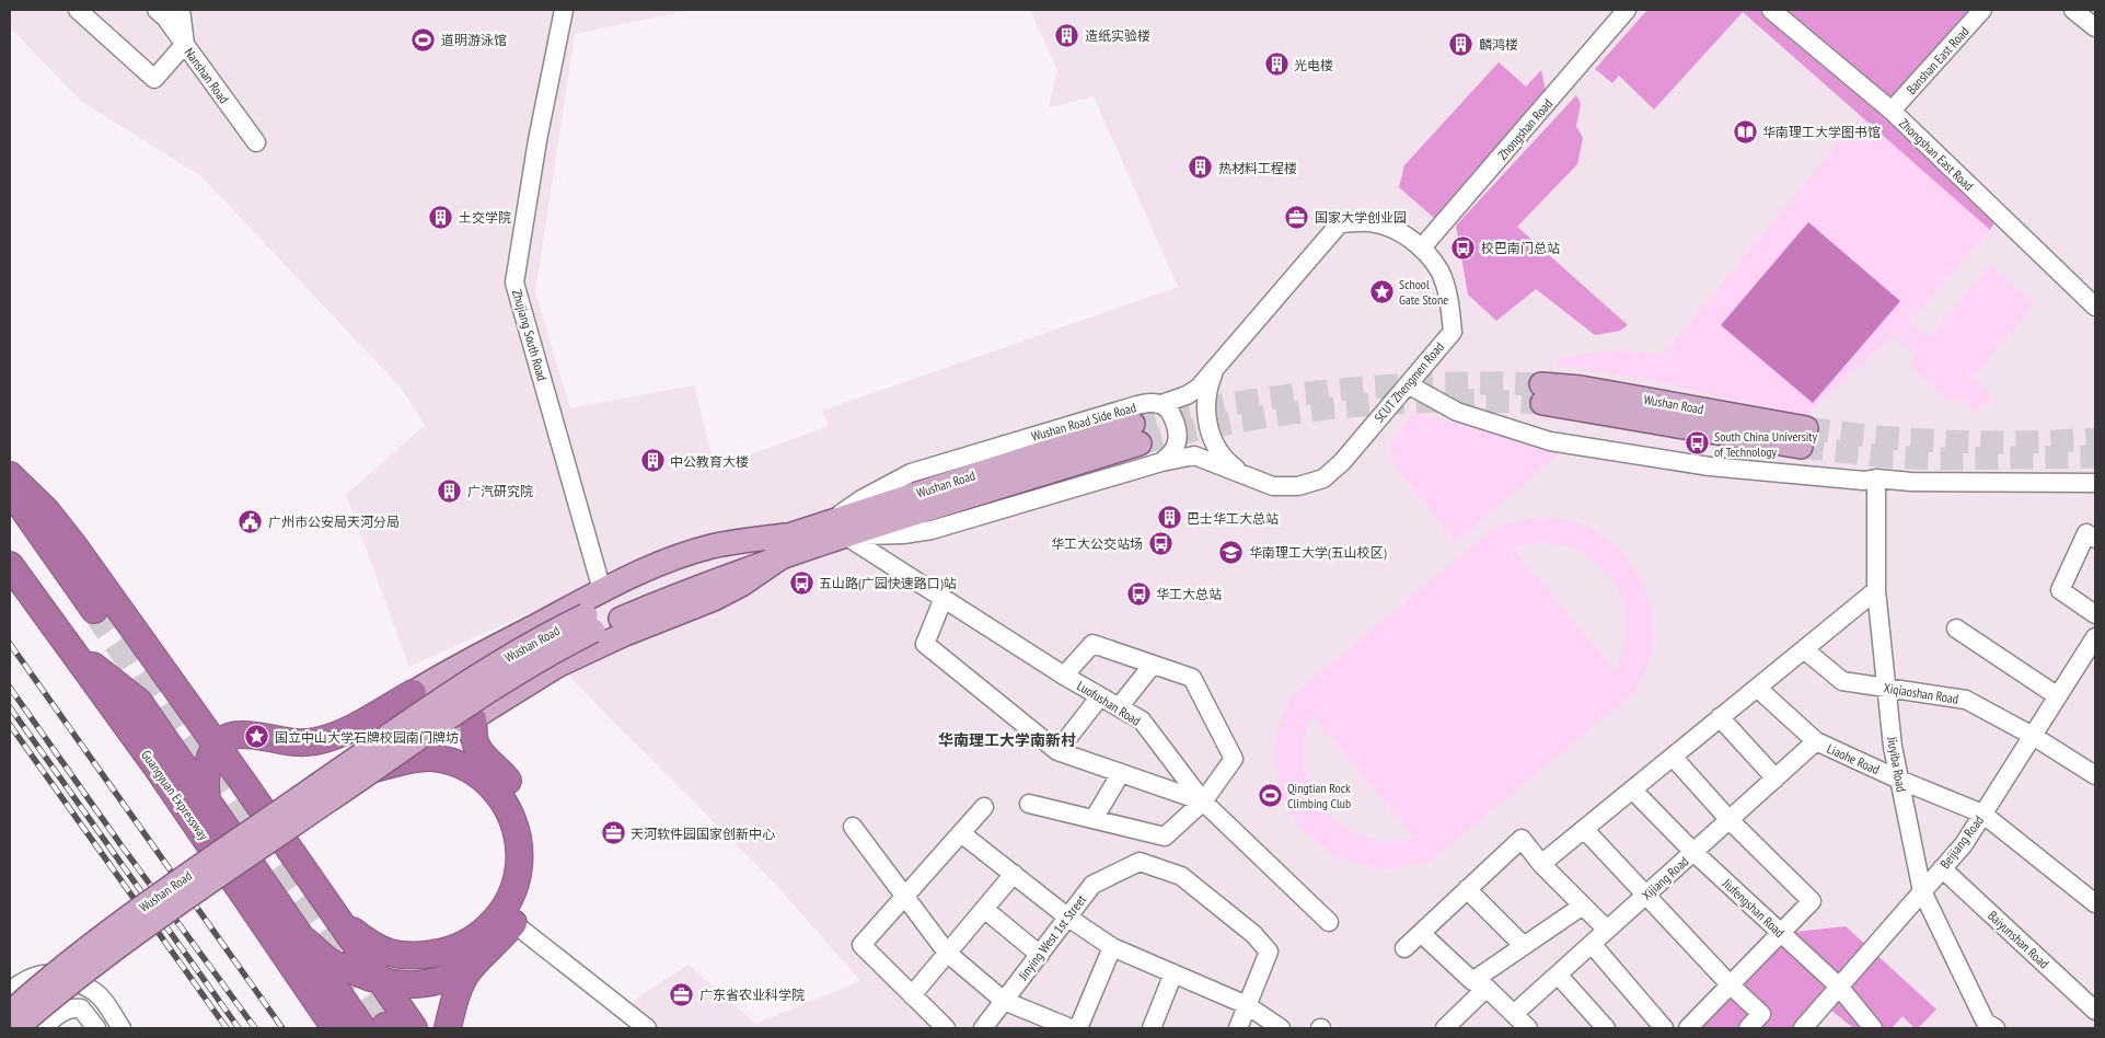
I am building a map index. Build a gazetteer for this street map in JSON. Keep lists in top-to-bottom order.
{
  "streets": {
    "highway": ["Guangyuan Expressway"],
    "main road": ["Wushan Road"],
    "street": [
      "Banshan East Road",
      "Nanshan Road",
      "Zhongshan Road",
      "Zhongshan East Road",
      "Zhujiang South Road",
      "SCUT Zhengmen Road",
      "Wushan Road Side Road",
      "Xiqiaoshan Road",
      "Luofushan Road",
      "Liaohe Road",
      "Jiuyiba Road",
      "Beijiang Road",
      "Xijiang Road",
      "Jiufengshan Road",
      "Jinying West 1st Street",
      "Baiyunshan Road"
    ]
  },
  "crossings": [
    ["Banshan East Road", "Zhongshan East Road"],
    ["Zhongshan Road", "SCUT Zhengmen Road"],
    ["SCUT Zhengmen Road", "Wushan Road Side Road"],
    ["Wushan Road", "Wushan Road Side Road"],
    ["Wushan Road", "Luofushan Road"],
    ["Wushan Road Side Road", "Luofushan Road"],
    ["Xiqiaoshan Road", "Jiuyiba Road"],
    ["Xiqiaoshan Road", "Beijiang Road"],
    ["Liaohe Road", "Jiuyiba Road"],
    ["Liaohe Road", "Beijiang Road"],
    ["Liaohe Road", "Xijiang Road"],
    ["Jiuyiba Road", "Beijiang Road"],
    ["Beijiang Road", "Jiufengshan Road"],
    ["Beijiang Road", "Baiyunshan Road"],
    ["Xijiang Road", "Jiufengshan Road"]
  ],
  "districts": ["华南理工大学南新村"],
  "places": {
    "building": [
      "造纸实验楼",
      "麟鸿楼",
      "光电楼",
      "热材料工程楼",
      "土交学院",
      "中公教育大楼",
      "广汽研究院",
      "巴士华工大总站"
    ],
    "sports": ["道明游泳馆", "Qingtian Rock Climbing Club"],
    "library": ["华南理工大学图书馆"],
    "office": ["国家大学创业园", "天河软件园国家创新中心", "广东省农业科学院"],
    "bus stop": [
      "校巴南门总站",
      "South China University of Technology",
      "华工大公交站场",
      "五山路(广园快速路口)站",
      "华工大总站"
    ],
    "place": ["School Gate Stone", "国立中山大学石牌校园南门牌坊"],
    "public building": ["广州市公安局天河分局"],
    "school or university": ["华南理工大学(五山校区)"]
  }
}
